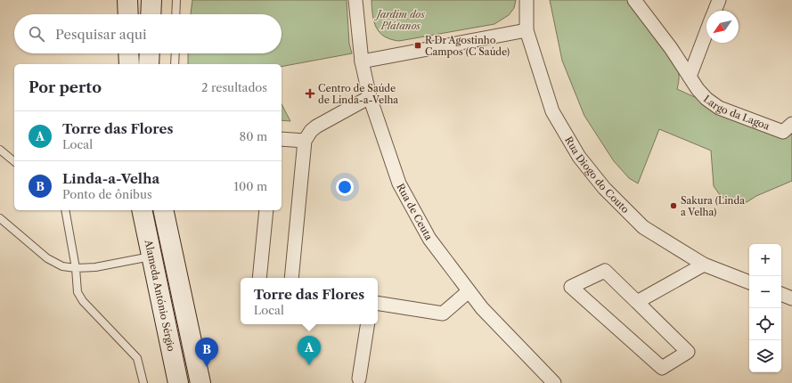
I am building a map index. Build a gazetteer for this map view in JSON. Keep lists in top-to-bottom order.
{
  "streets": {
    "street": [
      "Largo da Lagoa",
      "Rua Diogo do Couto",
      "Rua de Ceuta",
      "Alameda António Sérgio"
    ]
  },
  "parks": ["Jardim dos Plátanos"],
  "places": {
    "transit": ["R Dr Agostinho Campos (C Saúde)"],
    "health": ["Centro de Saúde de Linda-a-Velha"],
    "other": ["Sakura (Linda a Velha)"]
  },
  "north": "bottom left",
  "page": {
    "search": "Pesquisar aqui",
    "heading": ["Por perto", "2 resultados"],
    "list": [
      {
        "mark": "A",
        "name": "Torre das Flores",
        "note": "Local",
        "value": "80 m"
      },
      {
        "mark": "B",
        "name": "Linda-a-Velha",
        "note": "Ponto de ônibus",
        "value": "100 m"
      }
    ],
    "map_buttons": ["+", "−"],
    "popup": ["Torre das Flores", "Local"],
    "pins": ["A", "B"]
  }
}
